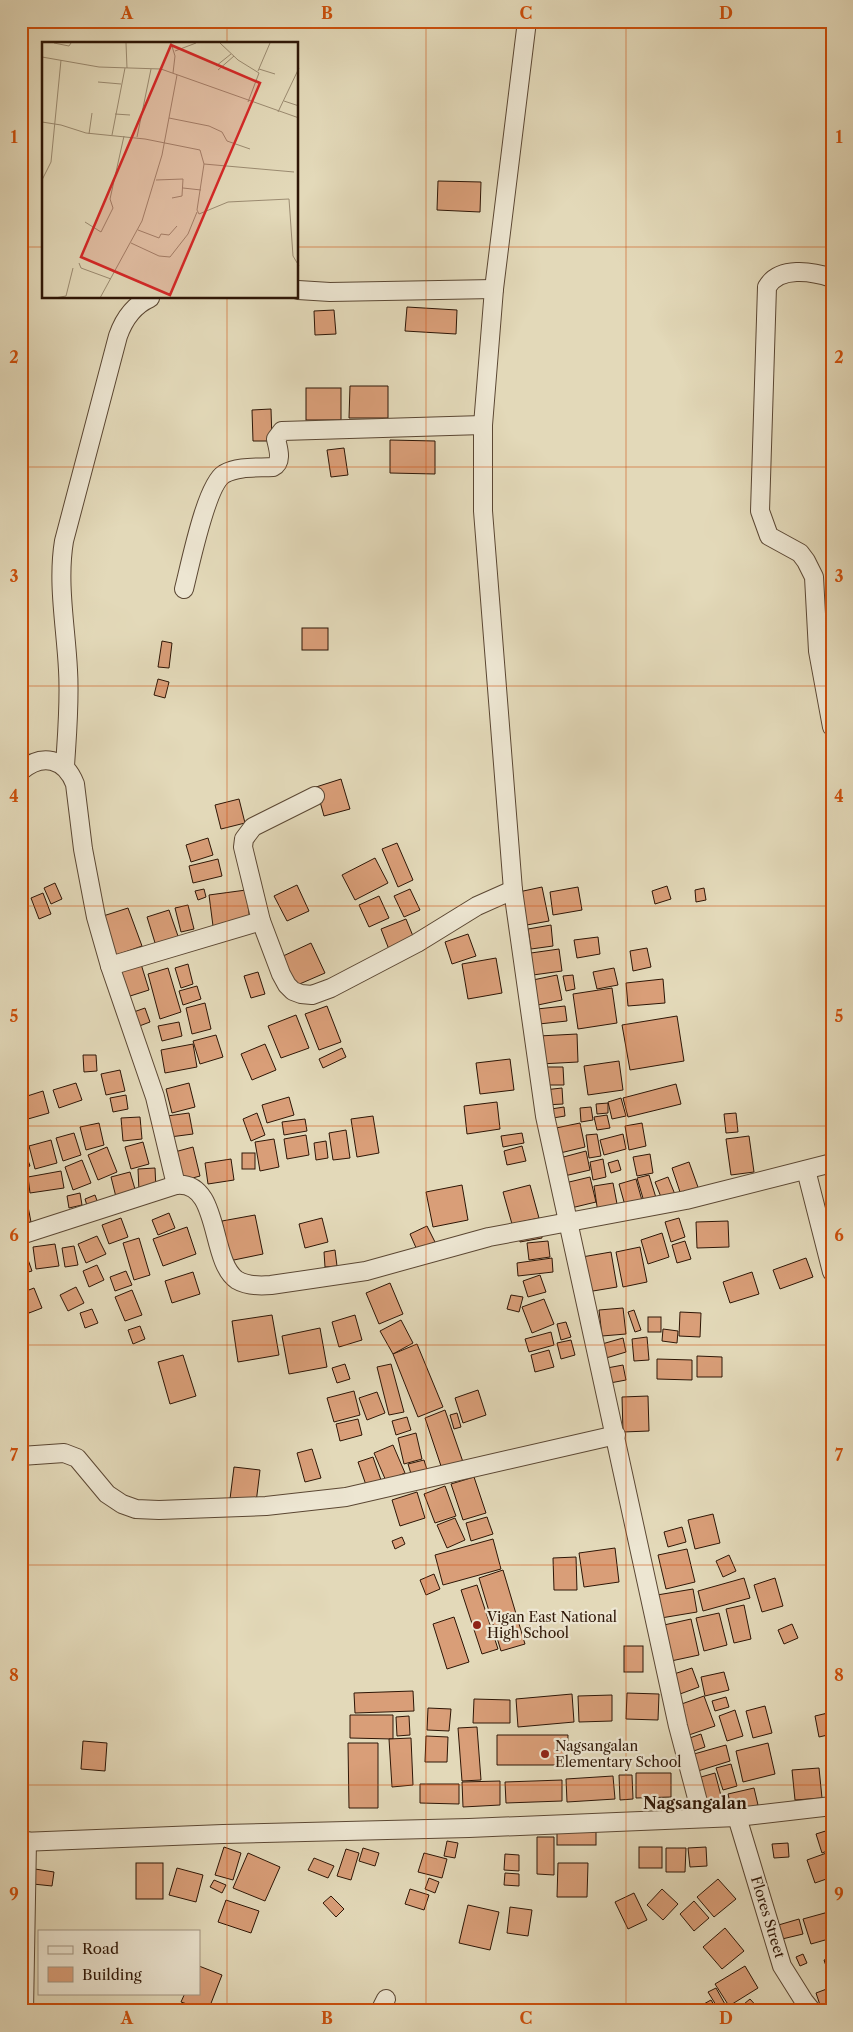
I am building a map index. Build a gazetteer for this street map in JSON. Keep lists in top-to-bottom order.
{
  "streets": {
    "street": ["Flores Street"]
  },
  "districts": ["Nagsangalan"],
  "places": ["Vigan East National High School", "Nagsangalan Elementary School"],
  "legend": ["Road", "Building"],
  "grid": {
    "columns": [
      "A",
      "B",
      "C",
      "D"
    ],
    "rows": [
      "1",
      "2",
      "3",
      "4",
      "5",
      "6",
      "7",
      "8",
      "9"
    ]
  }
}
